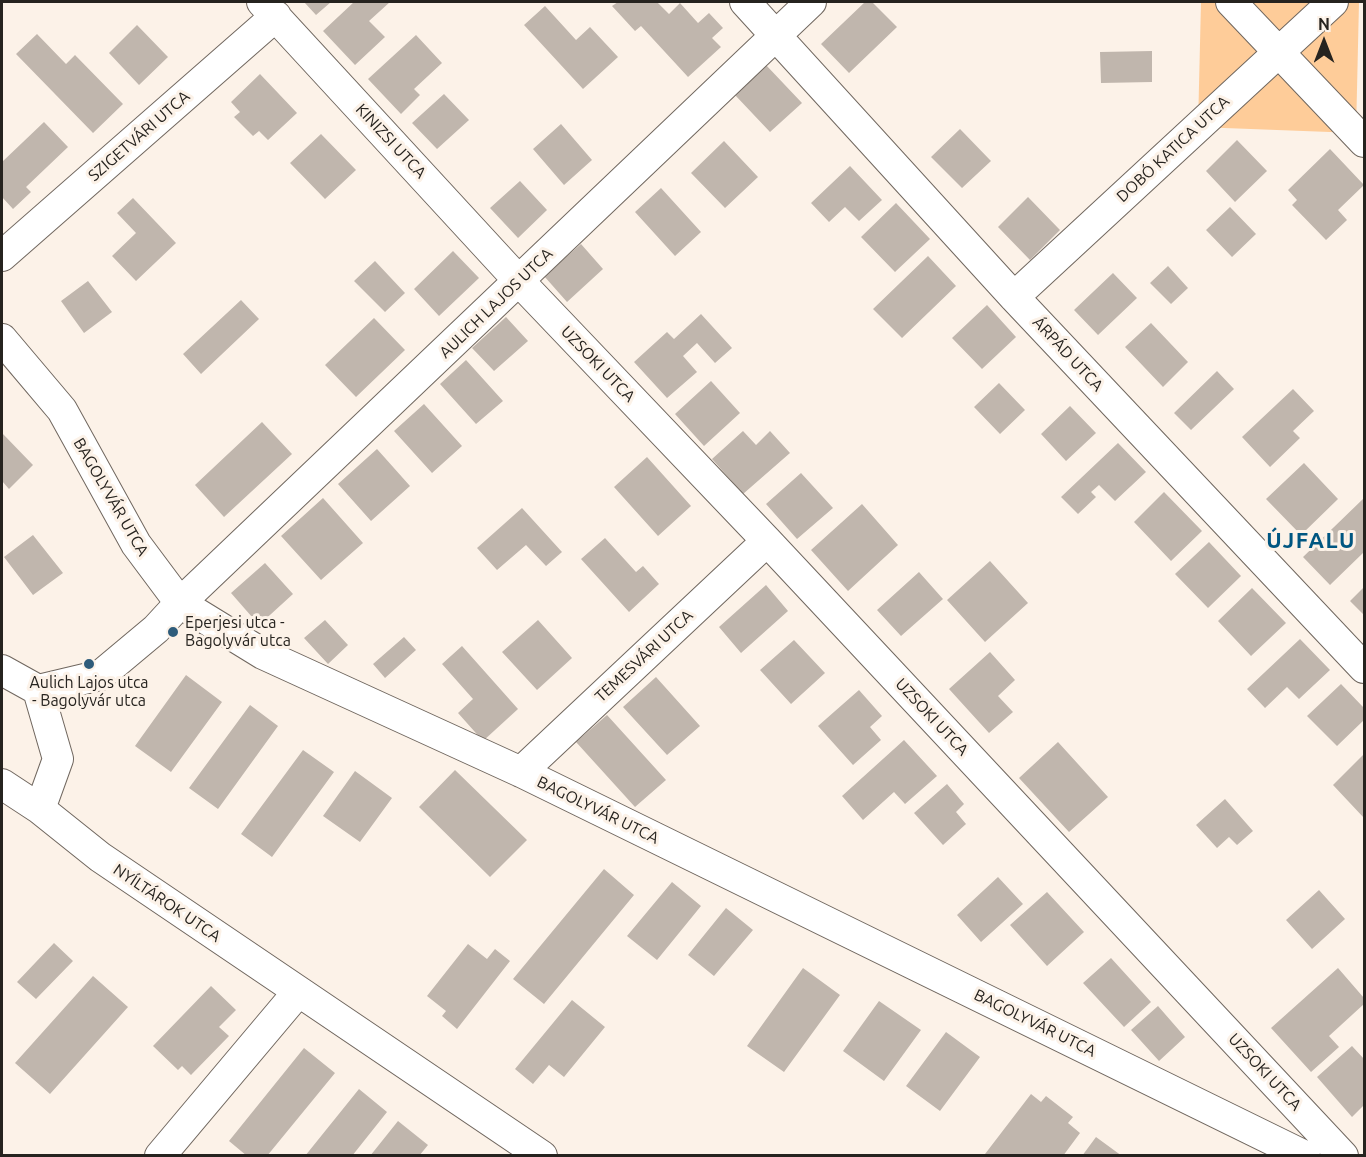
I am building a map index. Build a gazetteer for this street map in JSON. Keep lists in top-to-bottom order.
{
  "streets": {
    "street": [
      "SZIGETVÁRI UTCA",
      "KINIZSI UTCA",
      "DOBÓ KATICA UTCA",
      "AULICH LAJOS UTCA",
      "ÁRPÁD UTCA",
      "UZSOKI UTCA",
      "BAGOLYVÁR UTCA",
      "TEMESVÁRI UTCA",
      "NYÍLTÁROK UTCA"
    ]
  },
  "crossings": [
    ["SZIGETVÁRI UTCA", "KINIZSI UTCA"],
    ["KINIZSI UTCA", "AULICH LAJOS UTCA"],
    ["KINIZSI UTCA", "UZSOKI UTCA"],
    ["DOBÓ KATICA UTCA", "ÁRPÁD UTCA"],
    ["AULICH LAJOS UTCA", "ÁRPÁD UTCA"],
    ["AULICH LAJOS UTCA", "UZSOKI UTCA"],
    ["AULICH LAJOS UTCA", "BAGOLYVÁR UTCA"],
    ["UZSOKI UTCA", "TEMESVÁRI UTCA"],
    ["BAGOLYVÁR UTCA", "TEMESVÁRI UTCA"]
  ],
  "districts": ["ÚJFALU"],
  "places": ["Eperjesi utca - Bagolyvár utca", "Aulich Lajos utca - Bagolyvár utca"],
  "north": "top"
}
